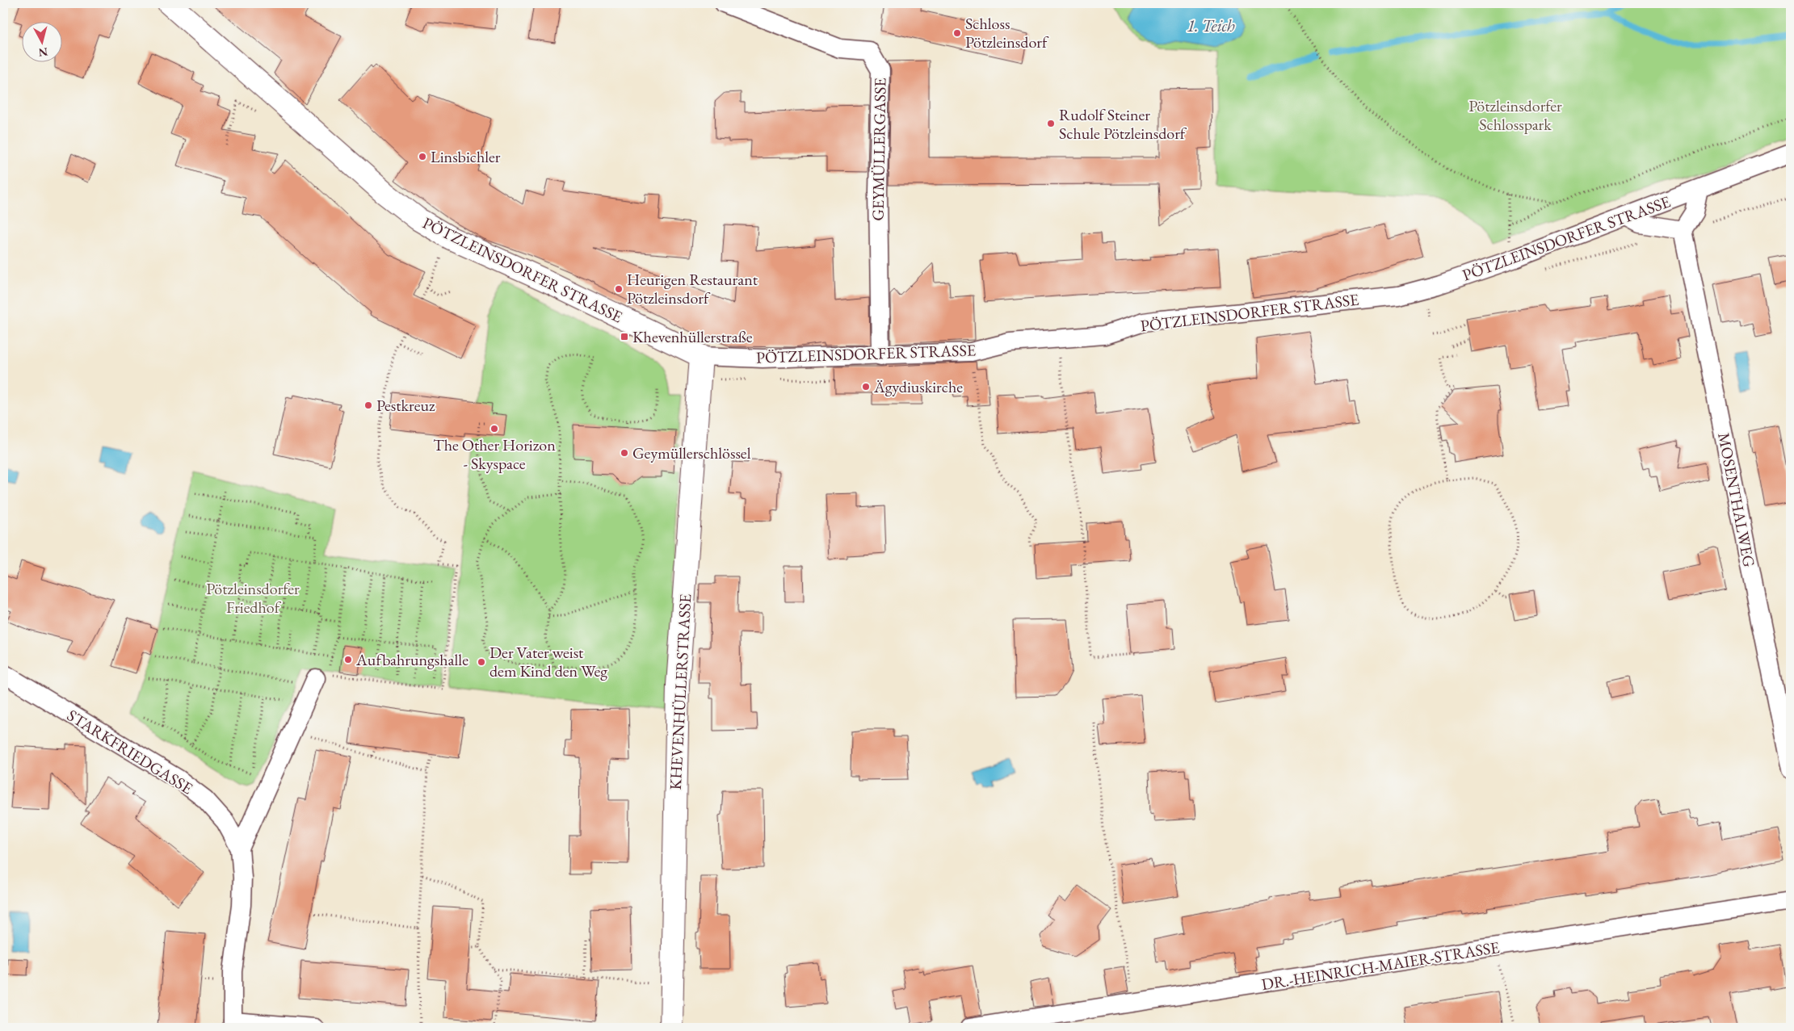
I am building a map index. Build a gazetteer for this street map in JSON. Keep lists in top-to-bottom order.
{
  "streets": {
    "street": [
      "GEYMÜLLERGASSE",
      "PÖTZLEINSDORFER STRASSE",
      "MOSENTHALWEG",
      "KHEVENHÜLLERSTRASSE",
      "STARKFRIEDGASSE",
      "DR.-HEINRICH-MAIER-STRASSE"
    ]
  },
  "crossings": [
    ["GEYMÜLLERGASSE", "PÖTZLEINSDORFER STRASSE"],
    ["PÖTZLEINSDORFER STRASSE", "KHEVENHÜLLERSTRASSE"]
  ],
  "water": ["1. Teich"],
  "parks": ["Pötzleinsdorfer Schlosspark", "Pötzleinsdorfer Friedhof"],
  "places": {
    "other": [
      "Schloss Pötzleinsdorf",
      "Rudolf Steiner Schule Pötzleinsdorf",
      "Linsbichler",
      "Heurigen Restaurant Pötzleinsdorf",
      "Ägydiuskirche",
      "Pestkreuz",
      "The Other Horizon - Skyspace",
      "Geymüllerschlössel",
      "Aufbahrungshalle",
      "Der Vater weist dem Kind den Weg"
    ],
    "transit": ["Khevenhüllerstraße"]
  },
  "north": "bottom"
}
